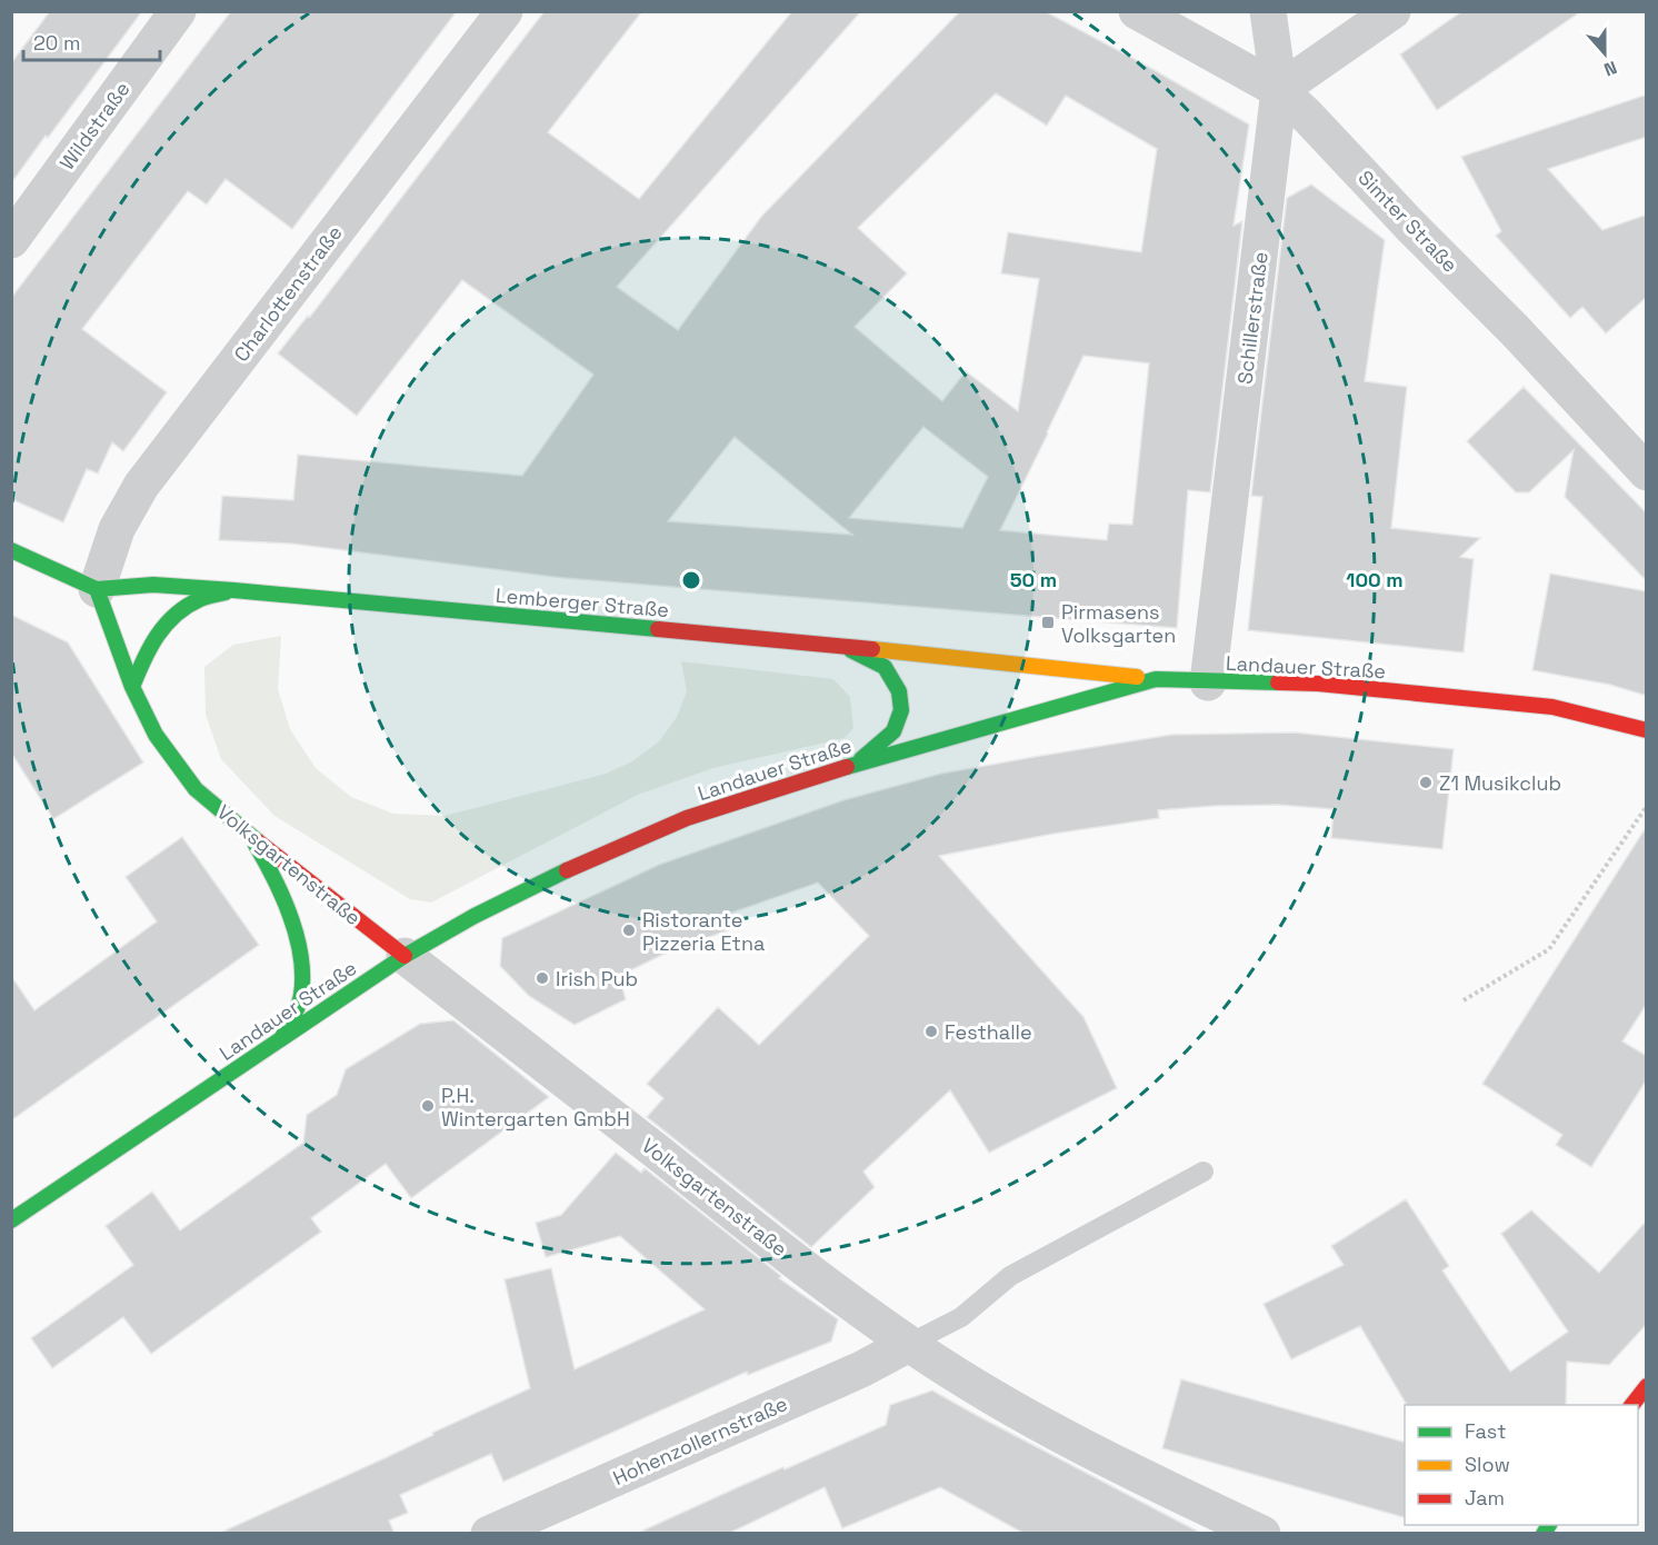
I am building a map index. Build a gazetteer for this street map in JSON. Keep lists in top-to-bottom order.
{
  "streets": {
    "main road": ["Lemberger Straße", "Landauer Straße", "Volksgartenstraße"],
    "street": [
      "Wildstraße",
      "Simter Straße",
      "Charlottenstraße",
      "Schillerstraße",
      "Hohenzollernstraße"
    ]
  },
  "crossings": [
    ["Simter Straße", "Schillerstraße"],
    ["Charlottenstraße", "Lemberger Straße"],
    ["Charlottenstraße", "Volksgartenstraße"],
    ["Schillerstraße", "Landauer Straße"],
    ["Lemberger Straße", "Landauer Straße"],
    ["Lemberger Straße", "Volksgartenstraße"],
    ["Landauer Straße", "Volksgartenstraße"],
    ["Volksgartenstraße", "Hohenzollernstraße"]
  ],
  "places": {
    "transit": ["Pirmasens Volksgarten"],
    "other": [
      "Z1 Musikclub",
      "Ristorante Pizzeria Etna",
      "Irish Pub",
      "Festhalle",
      "P.H. Wintergarten GmbH"
    ]
  },
  "legend": ["Fast", "Slow", "Jam"],
  "scale_bar": "20 m",
  "north": "bottom",
  "rings": ["50 m", "100 m"]
}
